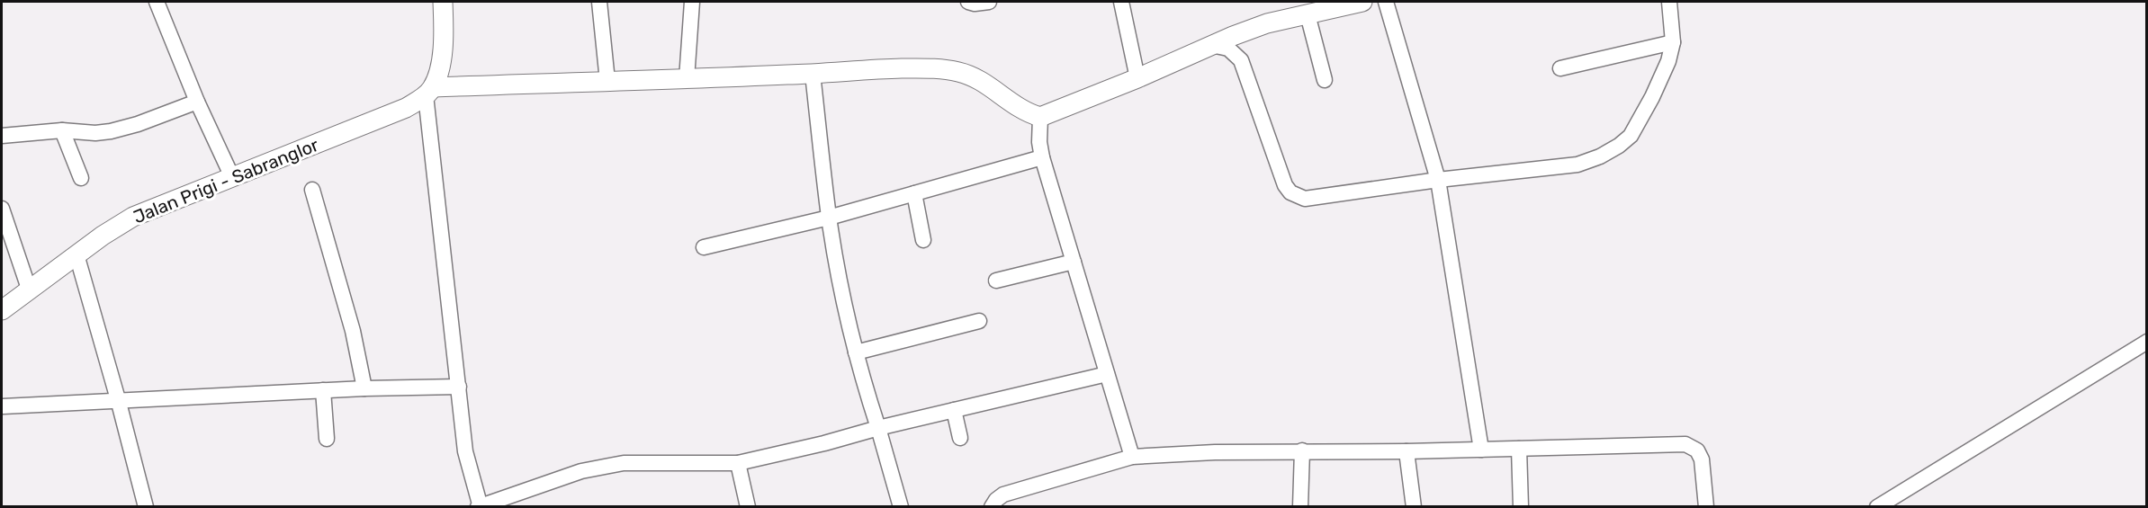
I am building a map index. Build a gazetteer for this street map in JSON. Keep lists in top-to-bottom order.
{
  "streets": {
    "street": ["Jalan Prigi - Sabranglor"]
  }
}
